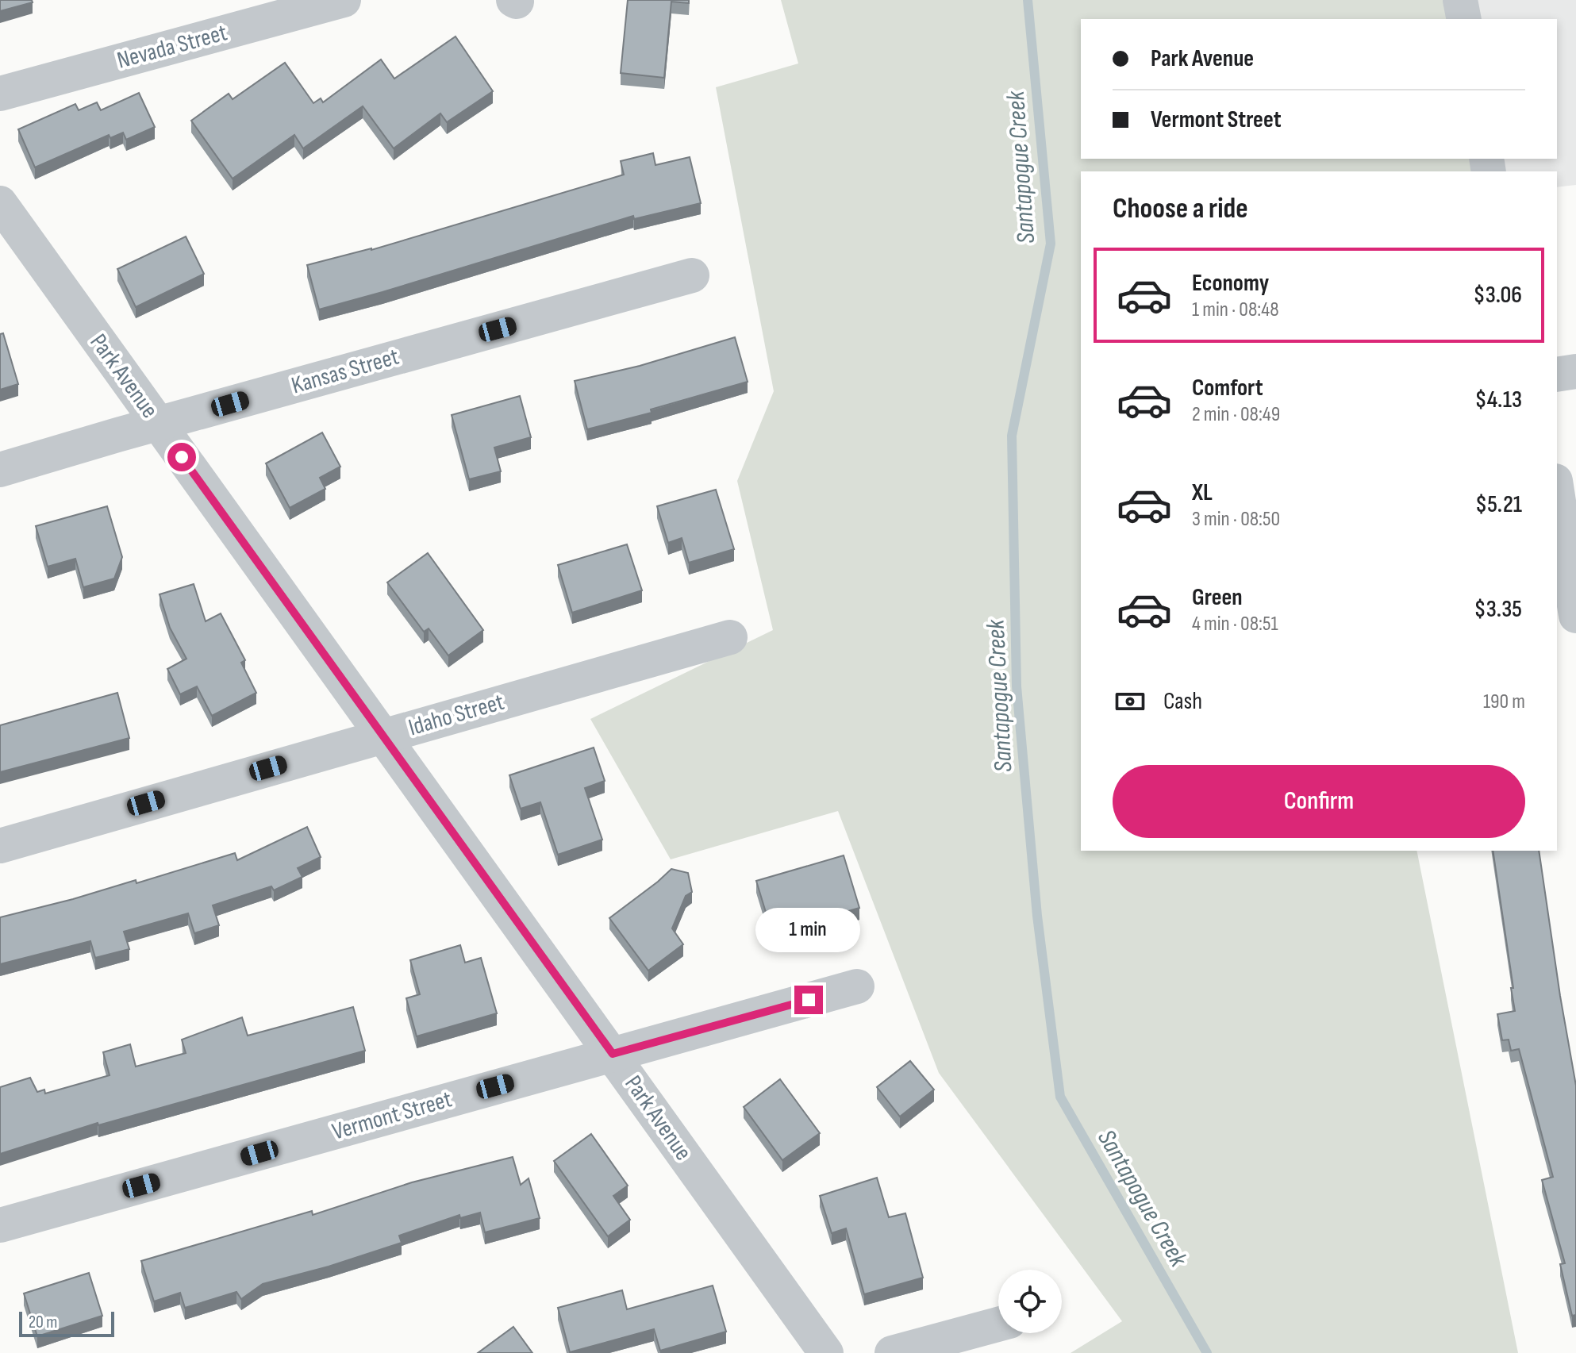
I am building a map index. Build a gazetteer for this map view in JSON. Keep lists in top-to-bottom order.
{
  "streets": {
    "street": [
      "Nevada Street",
      "Kansas Street",
      "Park Avenue",
      "Idaho Street",
      "Vermont Street"
    ]
  },
  "crossings": [
    ["Kansas Street", "Park Avenue"],
    ["Park Avenue", "Idaho Street"],
    ["Park Avenue", "Vermont Street"]
  ],
  "water": ["Santapogue Creek"],
  "scale_bar": "20 m",
  "page": {
    "banner": ["Park Avenue", "Vermont Street"],
    "heading": "Choose a ride",
    "list": [
      {
        "name": "Economy",
        "note": "1 min · 08:48",
        "value": "$3.06"
      },
      {
        "name": "Comfort",
        "note": "2 min · 08:49",
        "value": "$4.13"
      },
      {
        "name": "XL",
        "note": "3 min · 08:50",
        "value": "$5.21"
      },
      {
        "name": "Green",
        "note": "4 min · 08:51",
        "value": "$3.35"
      }
    ],
    "pay": ["Cash", "190 m"],
    "buttons": "Confirm",
    "bubble": "1 min",
    "scale": "20 m"
  }
}
